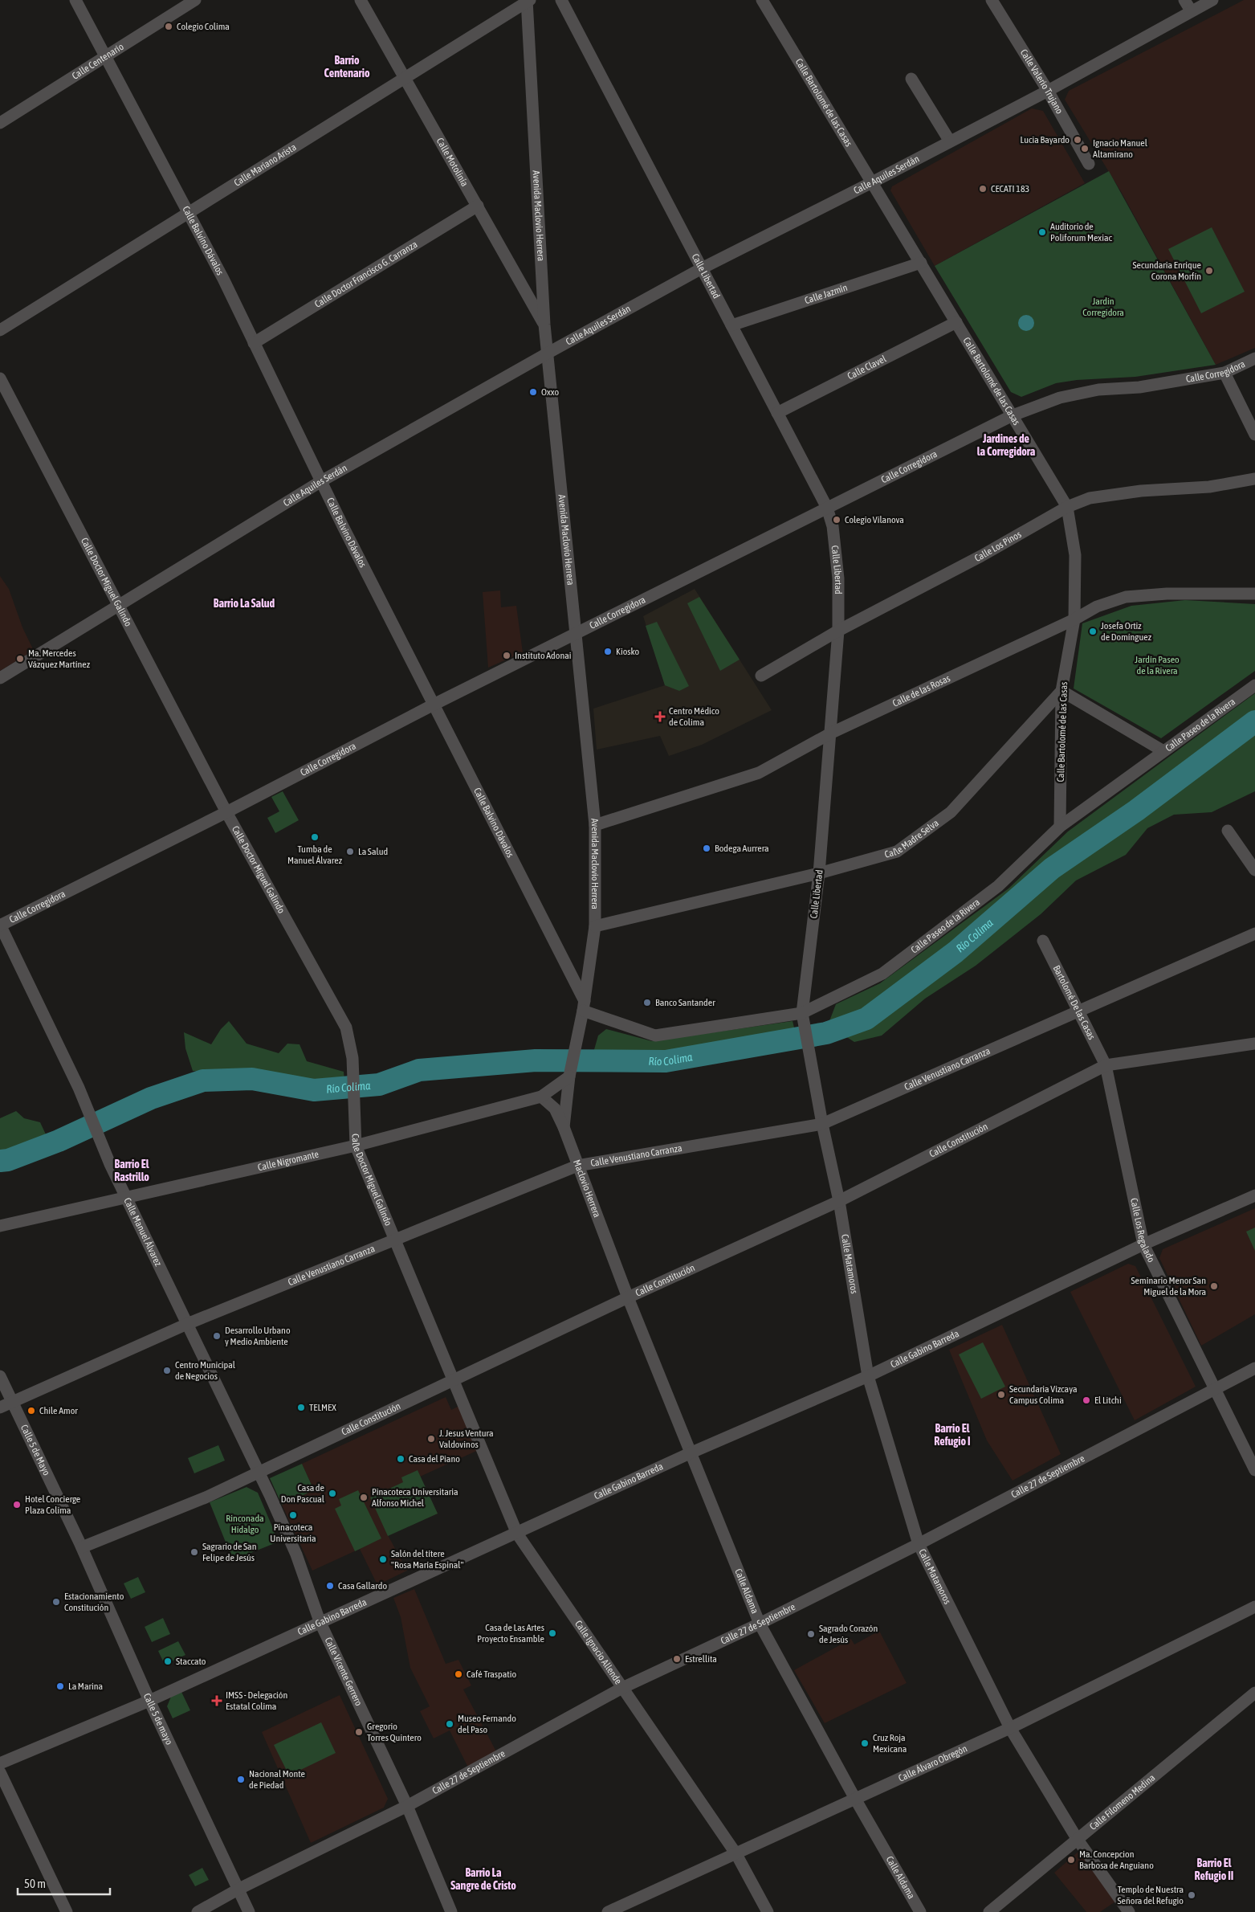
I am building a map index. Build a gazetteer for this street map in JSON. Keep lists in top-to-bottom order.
{
  "streets": {
    "street": [
      "Calle Centenario",
      "Calle Valerio Trujano",
      "Calle Bartolomé de las Casas",
      "Calle Motolinía",
      "Calle Mariano Arista",
      "Calle Aquiles Serdán",
      "Avenida Maclovio Herrera",
      "Calle Balvino Dávalos",
      "Calle Doctor Francisco G. Carranza",
      "Calle Libertad",
      "Calle Jazmín",
      "Calle Clavel",
      "Calle Corregidora",
      "Calle Los Pinos",
      "Calle Doctor Miguel Galindo",
      "Calle de las Rosas",
      "Calle Paseo de la Rivera",
      "Calle Madre Selva",
      "Bartolomé De las Casas",
      "Calle Venustiano Carranza",
      "Calle Constitución",
      "Calle Nigromante",
      "Maclovio Herrera",
      "Calle Los Regalado",
      "Calle Manuel Álvarez",
      "Calle Matamoros",
      "Calle Gabino Barreda",
      "Calle 5 de Mayo",
      "Calle 27 de Septiembre",
      "Calle Aldama",
      "Calle Ignacio Allende",
      "Calle Vicente Gerrero",
      "Calle 5 de mayo",
      "Calle Álvaro Obregón",
      "Calle Filomeno Medina"
    ]
  },
  "crossings": [
    ["Calle Centenario", "Calle Balvino Dávalos"],
    ["Calle Valerio Trujano", "Calle Aquiles Serdán"],
    ["Calle Bartolomé de las Casas", "Calle Aquiles Serdán"],
    ["Calle Bartolomé de las Casas", "Calle Jazmín"],
    ["Calle Bartolomé de las Casas", "Calle Clavel"],
    ["Calle Bartolomé de las Casas", "Calle Corregidora"],
    ["Calle Bartolomé de las Casas", "Calle Los Pinos"],
    ["Calle Bartolomé de las Casas", "Calle de las Rosas"],
    ["Calle Bartolomé de las Casas", "Calle Paseo de la Rivera"],
    ["Calle Bartolomé de las Casas", "Calle Madre Selva"],
    ["Calle Motolinía", "Calle Mariano Arista"],
    ["Calle Motolinía", "Avenida Maclovio Herrera"],
    ["Calle Motolinía", "Calle Doctor Francisco G. Carranza"],
    ["Calle Mariano Arista", "Avenida Maclovio Herrera"],
    ["Calle Mariano Arista", "Calle Balvino Dávalos"],
    ["Calle Aquiles Serdán", "Avenida Maclovio Herrera"],
    ["Calle Aquiles Serdán", "Calle Balvino Dávalos"],
    ["Calle Aquiles Serdán", "Calle Libertad"],
    ["Calle Aquiles Serdán", "Calle Doctor Miguel Galindo"],
    ["Avenida Maclovio Herrera", "Calle Balvino Dávalos"],
    ["Avenida Maclovio Herrera", "Calle Corregidora"],
    ["Avenida Maclovio Herrera", "Calle de las Rosas"],
    ["Avenida Maclovio Herrera", "Calle Paseo de la Rivera"],
    ["Avenida Maclovio Herrera", "Calle Madre Selva"],
    ["Avenida Maclovio Herrera", "Calle Nigromante"],
    ["Avenida Maclovio Herrera", "Maclovio Herrera"],
    ["Calle Balvino Dávalos", "Calle Doctor Francisco G. Carranza"],
    ["Calle Balvino Dávalos", "Calle Corregidora"],
    ["Calle Balvino Dávalos", "Calle Paseo de la Rivera"],
    ["Calle Libertad", "Calle Jazmín"],
    ["Calle Libertad", "Calle Clavel"],
    ["Calle Libertad", "Calle Corregidora"],
    ["Calle Libertad", "Calle Los Pinos"],
    ["Calle Libertad", "Calle de las Rosas"],
    ["Calle Libertad", "Calle Paseo de la Rivera"],
    ["Calle Libertad", "Calle Madre Selva"],
    ["Calle Libertad", "Calle Venustiano Carranza"],
    ["Calle Libertad", "Calle Constitución"],
    ["Calle Libertad", "Calle Matamoros"],
    ["Calle Corregidora", "Calle Doctor Miguel Galindo"],
    ["Calle Corregidora", "Calle Manuel Álvarez"],
    ["Calle Doctor Miguel Galindo", "Calle Venustiano Carranza"],
    ["Calle Doctor Miguel Galindo", "Calle Constitución"],
    ["Calle Doctor Miguel Galindo", "Calle Nigromante"],
    ["Calle Doctor Miguel Galindo", "Calle Ignacio Allende"],
    ["Bartolomé De las Casas", "Calle Venustiano Carranza"],
    ["Bartolomé De las Casas", "Calle Constitución"],
    ["Bartolomé De las Casas", "Calle Los Regalado"],
    ["Calle Venustiano Carranza", "Maclovio Herrera"],
    ["Calle Venustiano Carranza", "Calle Manuel Álvarez"],
    ["Calle Venustiano Carranza", "Calle 5 de Mayo"],
    ["Calle Constitución", "Maclovio Herrera"],
    ["Calle Constitución", "Calle Los Regalado"],
    ["Calle Constitución", "Calle Manuel Álvarez"],
    ["Calle Constitución", "Calle Matamoros"],
    ["Calle Constitución", "Calle 5 de Mayo"],
    ["Calle Constitución", "Calle Aldama"],
    ["Calle Constitución", "Calle Ignacio Allende"],
    ["Calle Constitución", "Calle Vicente Gerrero"],
    ["Calle Constitución", "Calle 5 de mayo"],
    ["Calle Nigromante", "Maclovio Herrera"],
    ["Calle Nigromante", "Calle Manuel Álvarez"],
    ["Maclovio Herrera", "Calle Aldama"],
    ["Calle Los Regalado", "Calle Gabino Barreda"],
    ["Calle Los Regalado", "Calle 27 de Septiembre"],
    ["Calle Manuel Álvarez", "Calle Vicente Gerrero"],
    ["Calle Matamoros", "Calle Gabino Barreda"],
    ["Calle Matamoros", "Calle 27 de Septiembre"],
    ["Calle Matamoros", "Calle Álvaro Obregón"],
    ["Calle Matamoros", "Calle Filomeno Medina"],
    ["Calle Gabino Barreda", "Calle Aldama"],
    ["Calle Gabino Barreda", "Calle Ignacio Allende"],
    ["Calle Gabino Barreda", "Calle Vicente Gerrero"],
    ["Calle Gabino Barreda", "Calle 5 de mayo"],
    ["Calle 5 de Mayo", "Calle 5 de mayo"],
    ["Calle 27 de Septiembre", "Calle Aldama"],
    ["Calle 27 de Septiembre", "Calle Ignacio Allende"],
    ["Calle 27 de Septiembre", "Calle Vicente Gerrero"],
    ["Calle 27 de Septiembre", "Calle 5 de mayo"],
    ["Calle Aldama", "Calle Álvaro Obregón"],
    ["Calle Ignacio Allende", "Calle Álvaro Obregón"]
  ],
  "districts": [
    "Barrio Centenario",
    "Jardines de la Corregidora",
    "Barrio La Salud",
    "Barrio El Rastrillo",
    "Barrio El Refugio I",
    "Barrio El Refugio II",
    "Barrio La Sangre de Cristo"
  ],
  "water": ["Río Colima"],
  "parks": ["Jardin Corregidora", "Jardín Paseo de la Rivera", "Rinconada Hidalgo"],
  "places": {
    "other": [
      "Colegio Colima",
      "Lucia Bayardo",
      "Ignacio Manuel Altamirano",
      "CECATI 183",
      "Auditorio de Poliforum Mexiac",
      "Secundaria Enrique Corona Morfín",
      "Oxxo",
      "Colegio Vilanova",
      "Josefa Ortiz de Domínguez",
      "Kiosko",
      "Instituto Adonai",
      "Ma. Mercedes Vázquez Martínez",
      "Tumba de Manuel Álvarez",
      "Bodega Aurrera",
      "La Salud",
      "Banco Santander",
      "Seminario Menor San Miguel de la Mora",
      "Desarrollo Urbano y Medio Ambiente",
      "Centro Municipal de Negocios",
      "Secundaria Vizcaya Campus Colima",
      "El Litchi",
      "TELMEX",
      "Chile Amor",
      "J. Jesus Ventura Valdovinos",
      "Casa del Piano",
      "Casa de Don Pascual",
      "Pinacoteca Universitaria Alfonso Michel",
      "Hotel Concierge Plaza Colima",
      "Pinacoteca Universitaria",
      "Sagrario de San Felipe de Jesús",
      "Salón del títere \"Rosa María Espinal\"",
      "Casa Gallardo",
      "Estacionamiento Constitución",
      "Casa de Las Artes Proyecto Ensamble",
      "Sagrado Corazón de Jesús",
      "Estrellita",
      "Staccato",
      "Café Traspatio",
      "La Marina",
      "Museo Fernando del Paso",
      "Gregorio Torres Quintero",
      "Cruz Roja Mexicana",
      "Nacional Monte de Piedad",
      "Ma. Concepcion Barbosa de Anguiano",
      "Templo de Nuestra Señora del Refugio"
    ],
    "health": ["Centro Médico de Colima", "IMSS - Delegación Estatal Colima"]
  },
  "scale_bar": "50 m"
}
